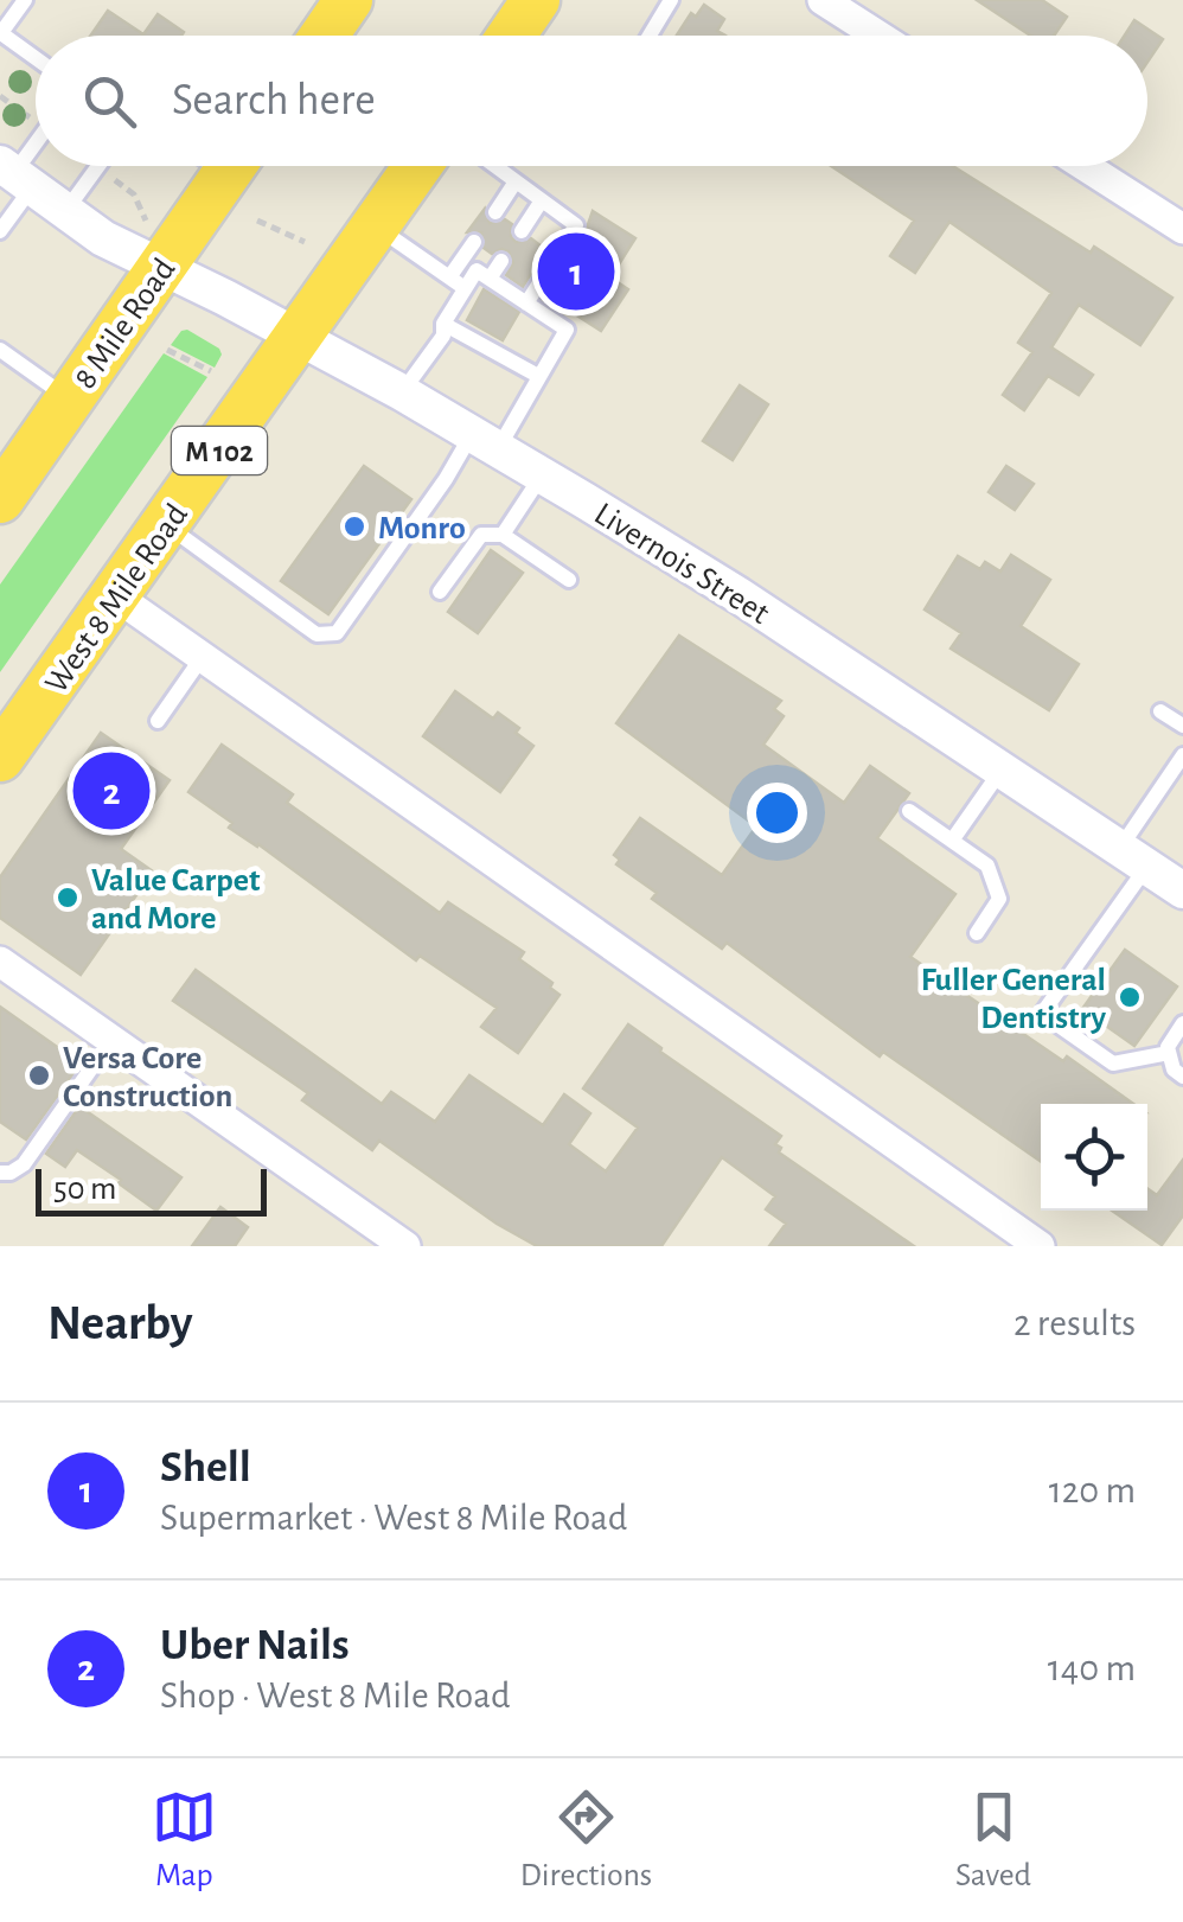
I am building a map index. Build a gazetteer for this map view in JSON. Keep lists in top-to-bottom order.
{
  "streets": {
    "highway": ["8 Mile Road", "M 102", "West 8 Mile Road"],
    "street": ["Livernois Street"]
  },
  "crossings": [
    ["8 Mile Road", "Livernois Street"],
    ["Livernois Street", "West 8 Mile Road"]
  ],
  "places": [
    "Monro",
    "Value Carpet and More",
    "Fuller General Dentistry",
    "Versa Core Construction"
  ],
  "scale_bar": "50 m",
  "page": {
    "search": "Search here",
    "pins": ["1", "2"],
    "scale": "50 m",
    "heading": ["Nearby", "2 results"],
    "list": [
      {
        "mark": "1",
        "name": "Shell",
        "note": "Supermarket · West 8 Mile Road",
        "value": "120 m"
      },
      {
        "mark": "2",
        "name": "Uber Nails",
        "note": "Shop · West 8 Mile Road",
        "value": "140 m"
      }
    ],
    "nav": ["Map", "Directions", "Saved"]
  }
}
